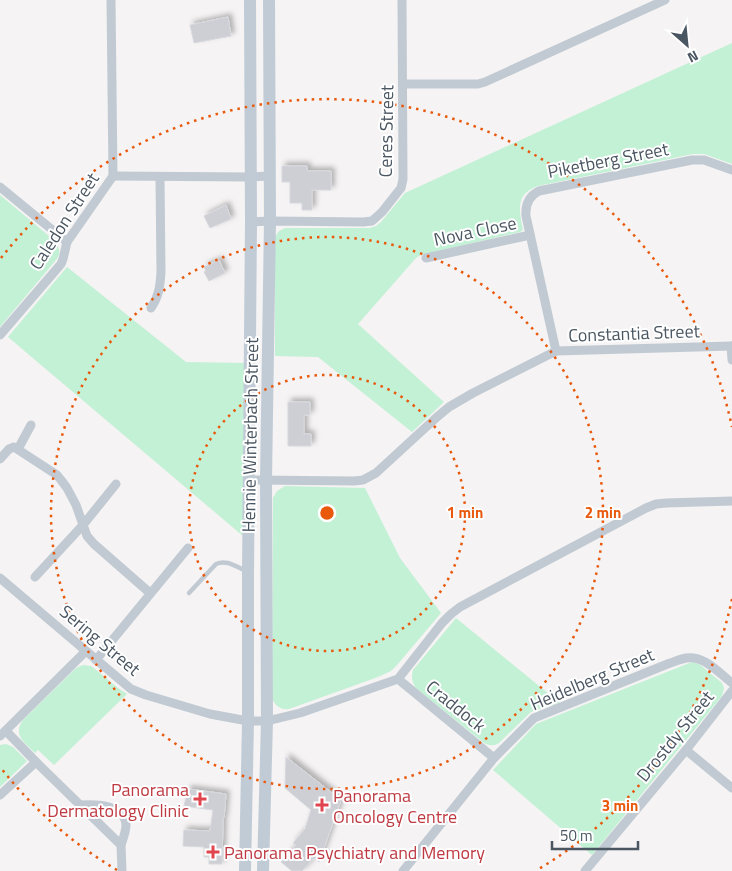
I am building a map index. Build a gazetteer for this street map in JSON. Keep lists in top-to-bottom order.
{
  "streets": {
    "street": [
      "Ceres Street",
      "Piketberg Street",
      "Caledon Street",
      "Nova Close",
      "Constantia Street",
      "Hennie Winterbach Street",
      "Sering Street",
      "Heidelberg Street",
      "Craddock",
      "Drostdy Street"
    ]
  },
  "crossings": [
    ["Ceres Street", "Hennie Winterbach Street"],
    ["Piketberg Street", "Nova Close"],
    ["Piketberg Street", "Constantia Street"],
    ["Caledon Street", "Hennie Winterbach Street"],
    ["Constantia Street", "Hennie Winterbach Street"],
    ["Hennie Winterbach Street", "Sering Street"],
    ["Sering Street", "Craddock"],
    ["Heidelberg Street", "Craddock"]
  ],
  "places": {
    "health": ["Panorama Dermatology Clinic", "Panorama Oncology Centre", "Panorama Psychiatry and Memory"]
  },
  "scale_bar": "50 m",
  "north": "bottom right",
  "rings": ["1 min", "2 min", "3 min"]
}
